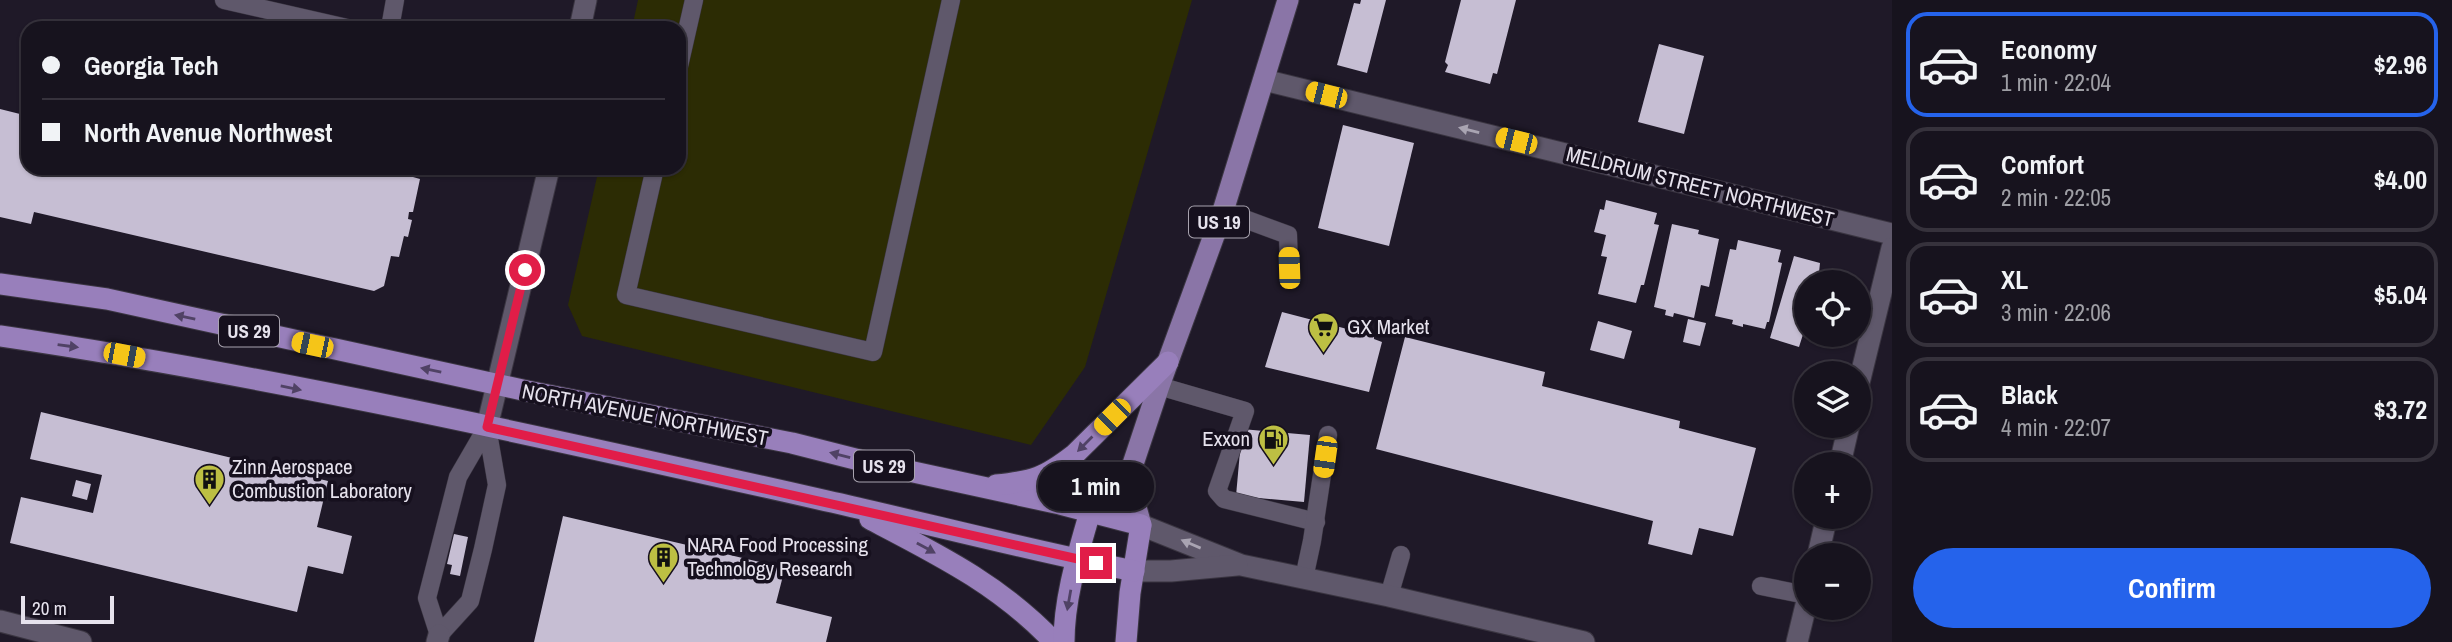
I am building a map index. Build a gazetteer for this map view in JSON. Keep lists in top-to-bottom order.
{
  "streets": {
    "highway": ["US 29", "NORTH AVENUE NORTHWEST"],
    "main road": ["US 19"],
    "street": ["MELDRUM STREET NORTHWEST"]
  },
  "crossings": [
    ["MELDRUM STREET NORTHWEST", "US 19"],
    ["US 19", "US 29"],
    ["US 29", "NORTH AVENUE NORTHWEST"]
  ],
  "one_way": ["MELDRUM STREET NORTHWEST"],
  "places": {
    "supermarket": ["GX Market"],
    "fuel station": ["Exxon"],
    "building": ["Zinn Aerospace Combustion Laboratory", "NARA Food Processing Technology Research"]
  },
  "scale_bar": "20 m",
  "page": {
    "list": [
      {
        "name": "Economy",
        "note": "1 min · 22:04",
        "value": "$2.96"
      },
      {
        "name": "Comfort",
        "note": "2 min · 22:05",
        "value": "$4.00"
      },
      {
        "name": "XL",
        "note": "3 min · 22:06",
        "value": "$5.04"
      },
      {
        "name": "Black",
        "note": "4 min · 22:07",
        "value": "$3.72"
      }
    ],
    "banner": ["Georgia Tech", "North Avenue Northwest"],
    "map_buttons": ["+", "−"],
    "bubble": "1 min",
    "buttons": "Confirm",
    "scale": "20 m"
  }
}
